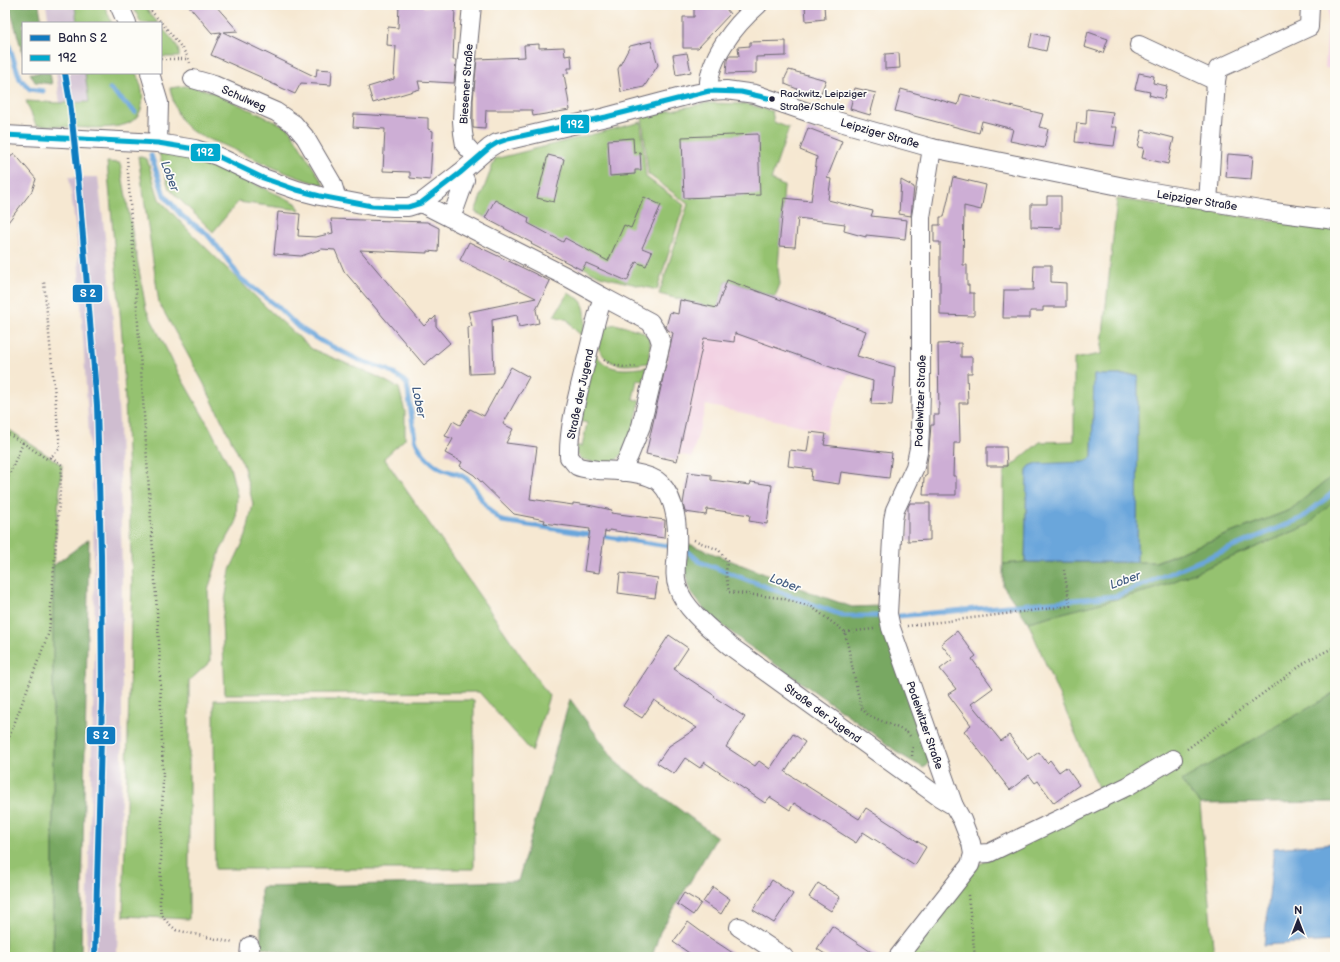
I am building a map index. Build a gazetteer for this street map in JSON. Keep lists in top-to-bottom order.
{
  "streets": {
    "street": [
      "Biesener Straße",
      "Schulweg",
      "Leipziger Straße",
      "Straße der Jugend",
      "Podelwitzer Straße"
    ]
  },
  "crossings": [
    ["Biesener Straße", "Leipziger Straße"],
    ["Schulweg", "Leipziger Straße"],
    ["Leipziger Straße", "Podelwitzer Straße"],
    ["Straße der Jugend", "Podelwitzer Straße"]
  ],
  "water": ["Lober"],
  "places": ["Rackwitz, Leipziger Straße/Schule"],
  "lines": ["transit line 192"],
  "legend": ["Bahn S 2", "192"],
  "north": "top"
}
